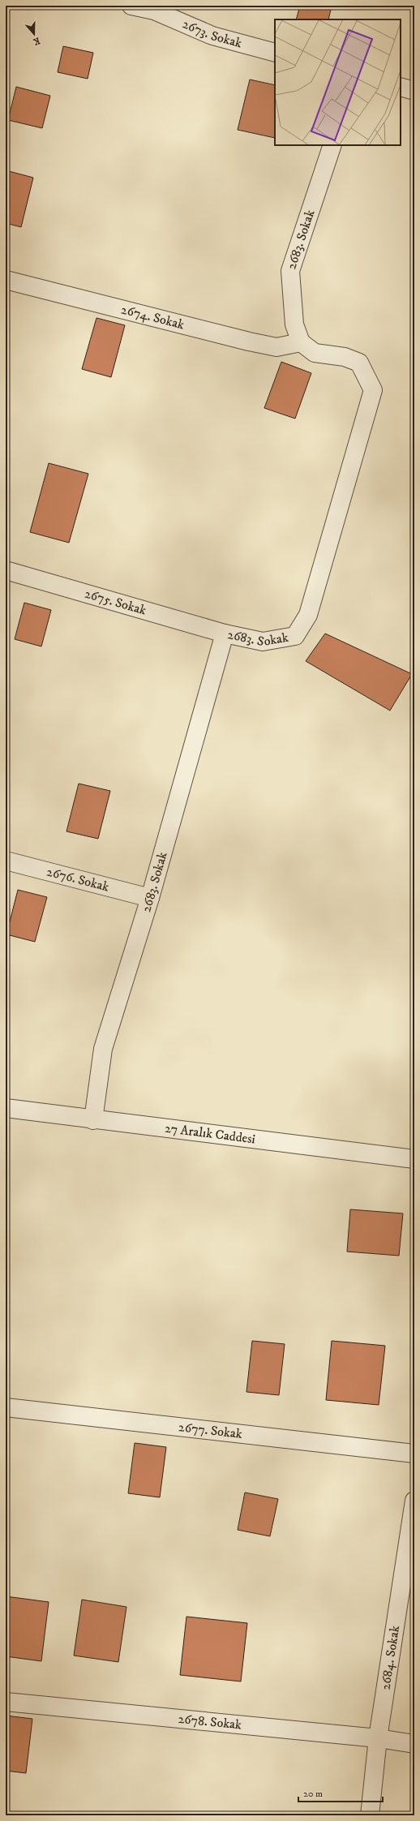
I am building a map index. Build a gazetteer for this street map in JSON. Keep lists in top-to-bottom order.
{
  "streets": {
    "street": [
      "2673. Sokak",
      "2683. Sokak",
      "2674. Sokak",
      "2675. Sokak",
      "2676. Sokak",
      "27 Aralık Caddesi",
      "2677. Sokak",
      "2684. Sokak",
      "2678. Sokak"
    ]
  },
  "crossings": [
    ["2683. Sokak", "2674. Sokak"],
    ["2683. Sokak", "2675. Sokak"],
    ["2683. Sokak", "2676. Sokak"],
    ["2683. Sokak", "27 Aralık Caddesi"],
    ["2684. Sokak", "2678. Sokak"]
  ],
  "scale_bar": "20 m",
  "north": "bottom"
}
